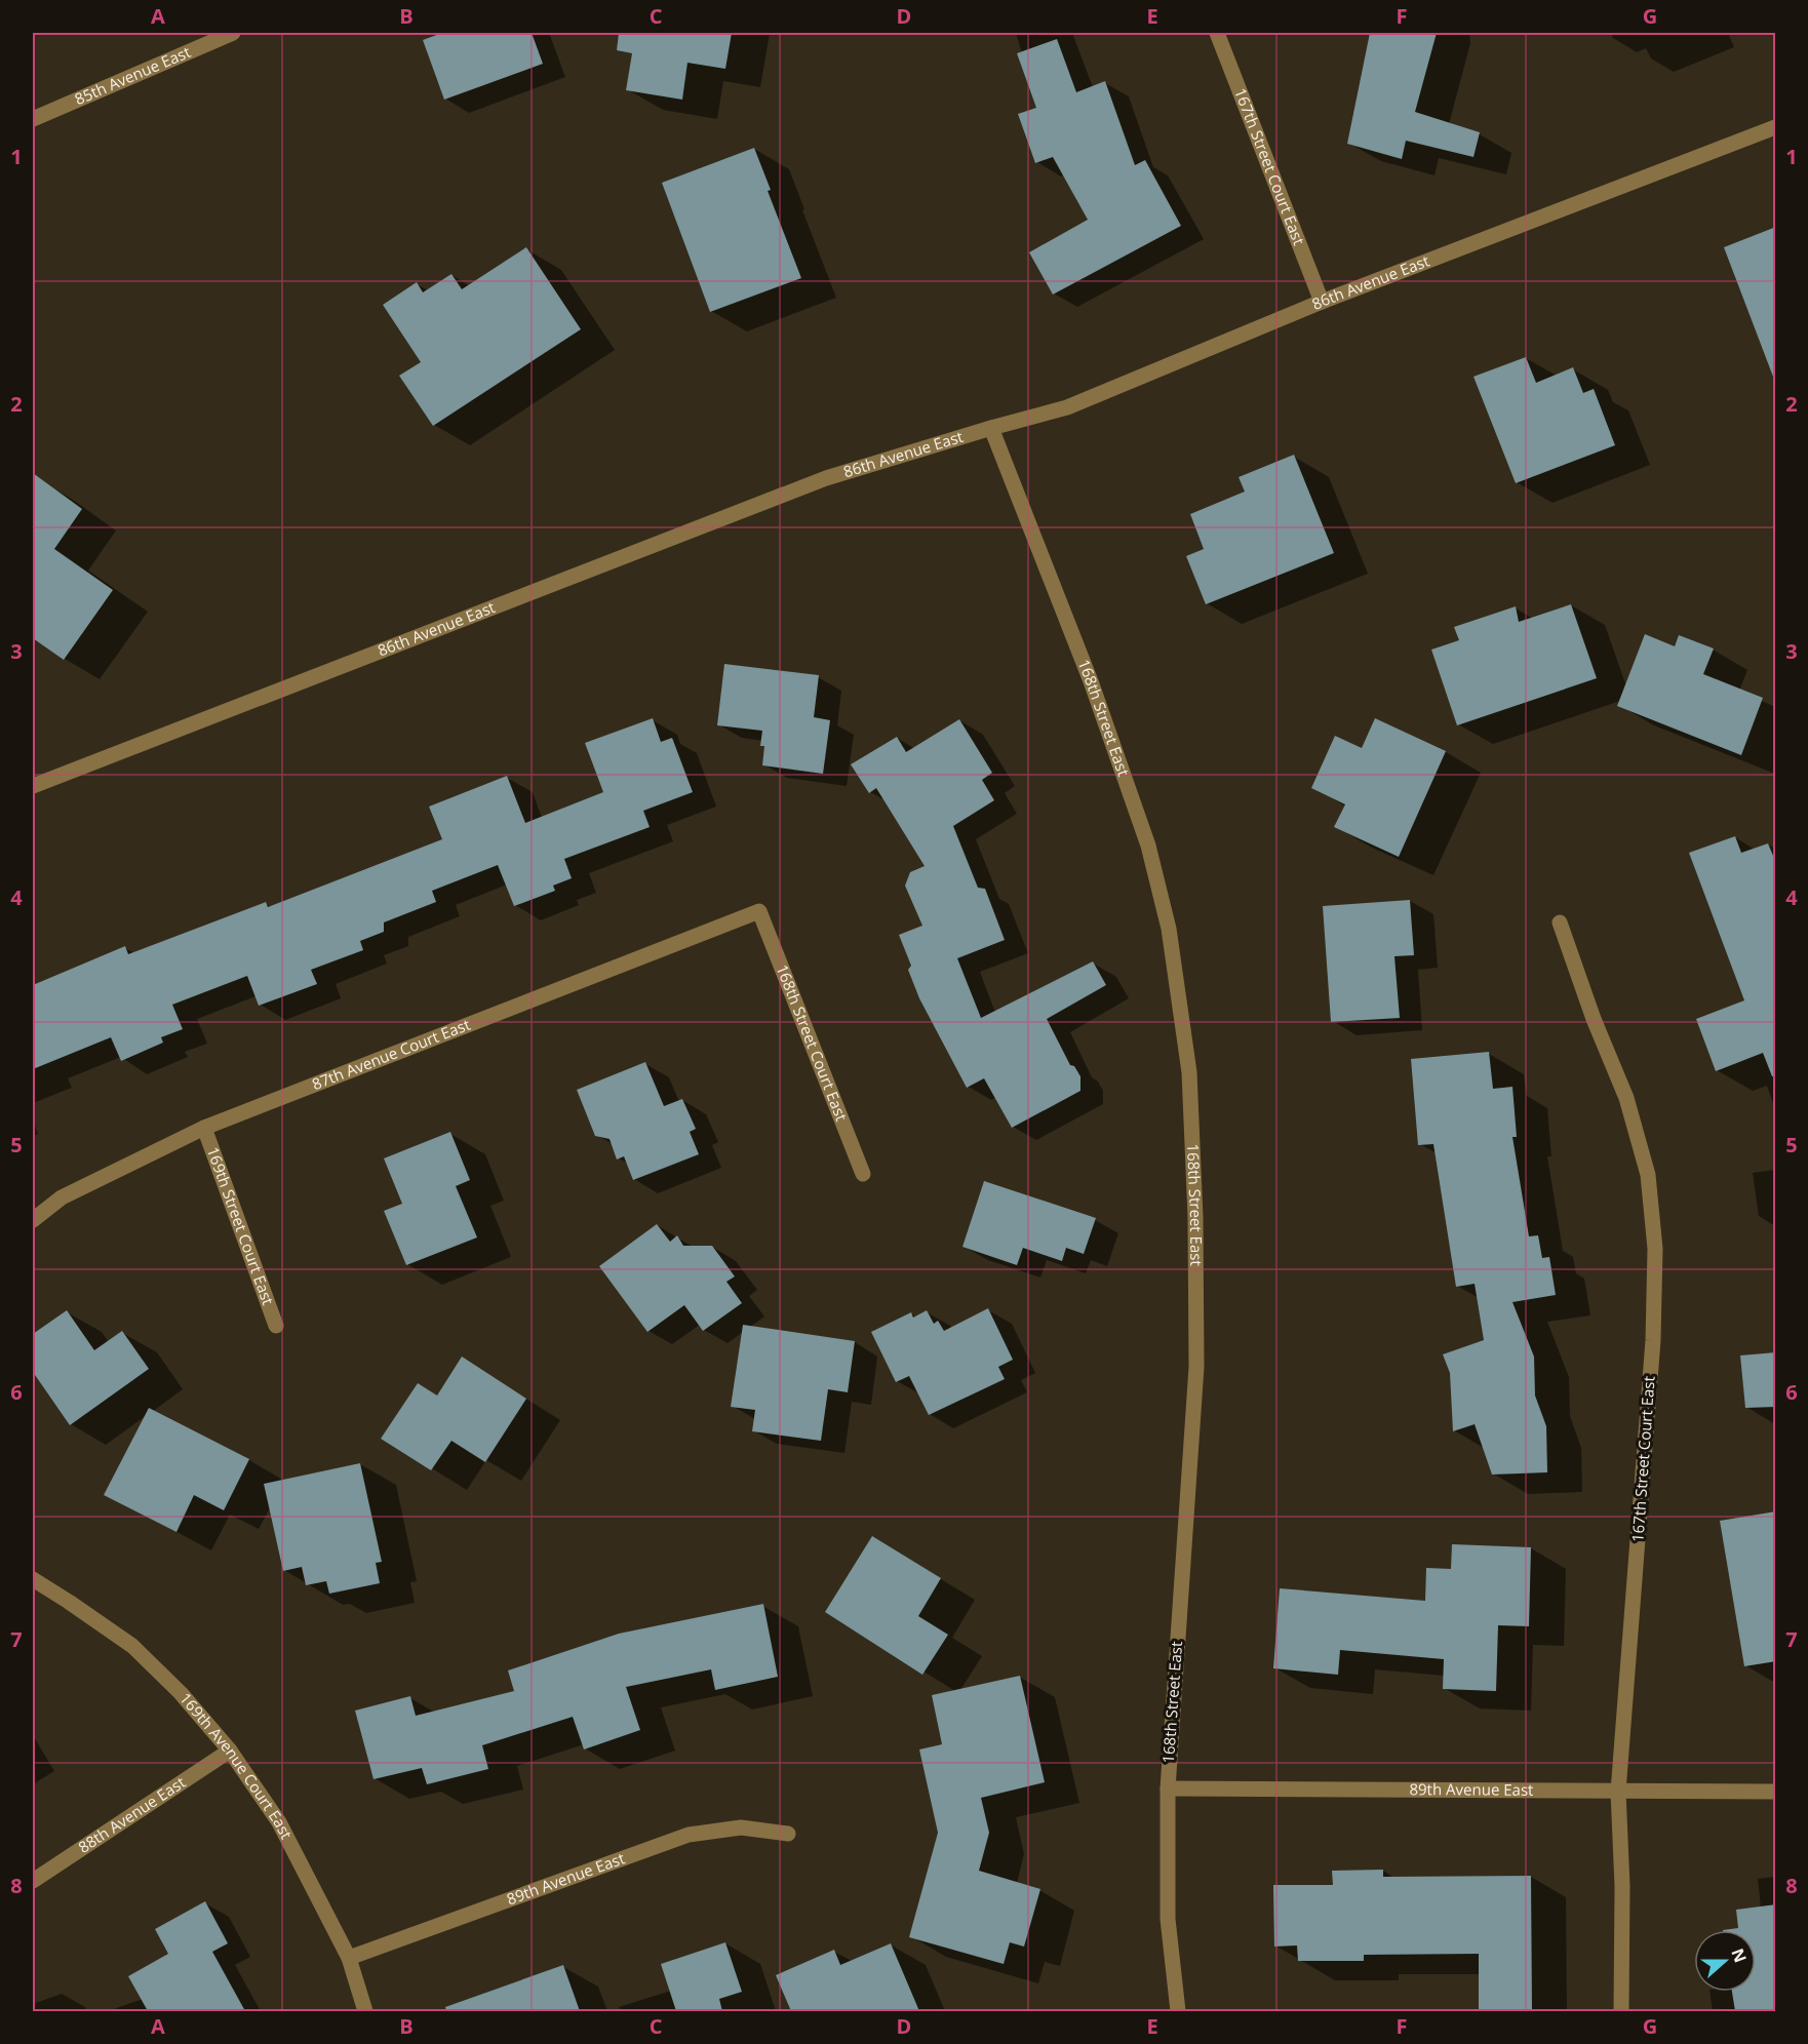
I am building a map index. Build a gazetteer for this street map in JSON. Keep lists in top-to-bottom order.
{
  "streets": {
    "street": [
      "85th Avenue East",
      "167th Street Court East",
      "86th Avenue East",
      "168th Street East",
      "168th Street Court East",
      "87th Avenue Court East",
      "169th Street Court East",
      "169th Avenue Court East",
      "89th Avenue East",
      "88th Avenue East"
    ]
  },
  "crossings": [
    ["167th Street Court East", "86th Avenue East"],
    ["167th Street Court East", "89th Avenue East"],
    ["86th Avenue East", "168th Street East"],
    ["168th Street East", "89th Avenue East"],
    ["168th Street Court East", "87th Avenue Court East"],
    ["87th Avenue Court East", "169th Street Court East"],
    ["169th Avenue Court East", "89th Avenue East"],
    ["169th Avenue Court East", "88th Avenue East"]
  ],
  "north": "right",
  "grid": {
    "columns": [
      "A",
      "B",
      "C",
      "D",
      "E",
      "F",
      "G"
    ],
    "rows": [
      "1",
      "2",
      "3",
      "4",
      "5",
      "6",
      "7",
      "8"
    ]
  }
}
